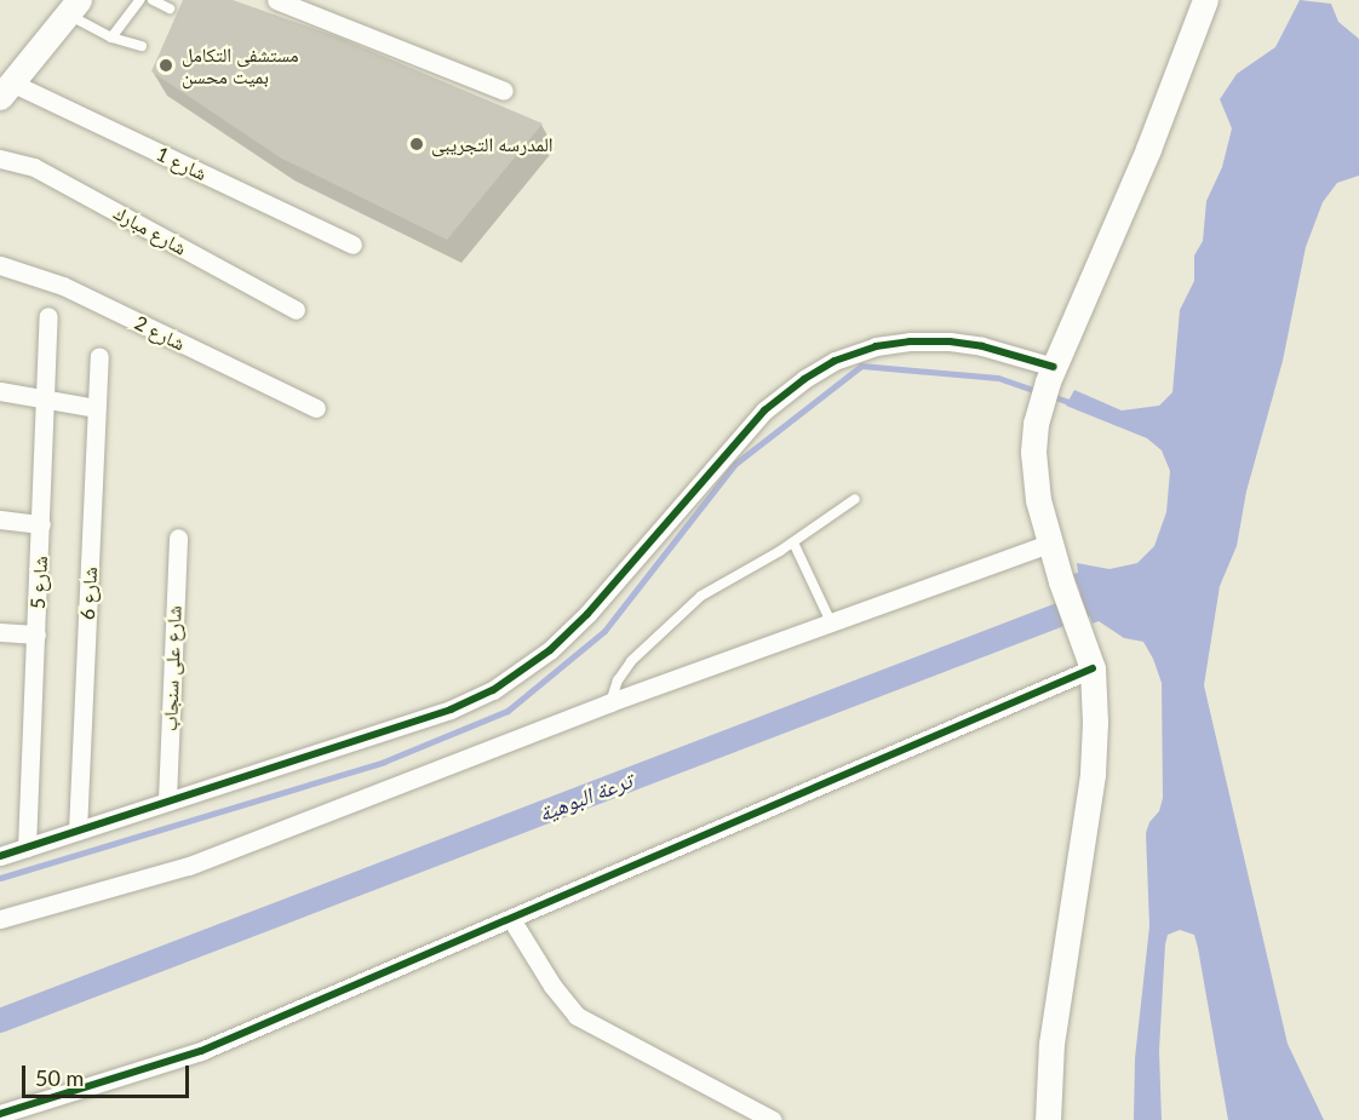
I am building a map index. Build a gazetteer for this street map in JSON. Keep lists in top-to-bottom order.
{
  "streets": {
    "street": [
      "شارع 1",
      "شارع مبارك",
      "شارع 2",
      "شارع 5",
      "شارع 6",
      "شارع على سنجاب"
    ]
  },
  "water": ["ترعة البوهية"],
  "places": ["مستشفى التكامل بميت محسن", "المدرسه التجريبى"],
  "scale_bar": "50 m"
}
